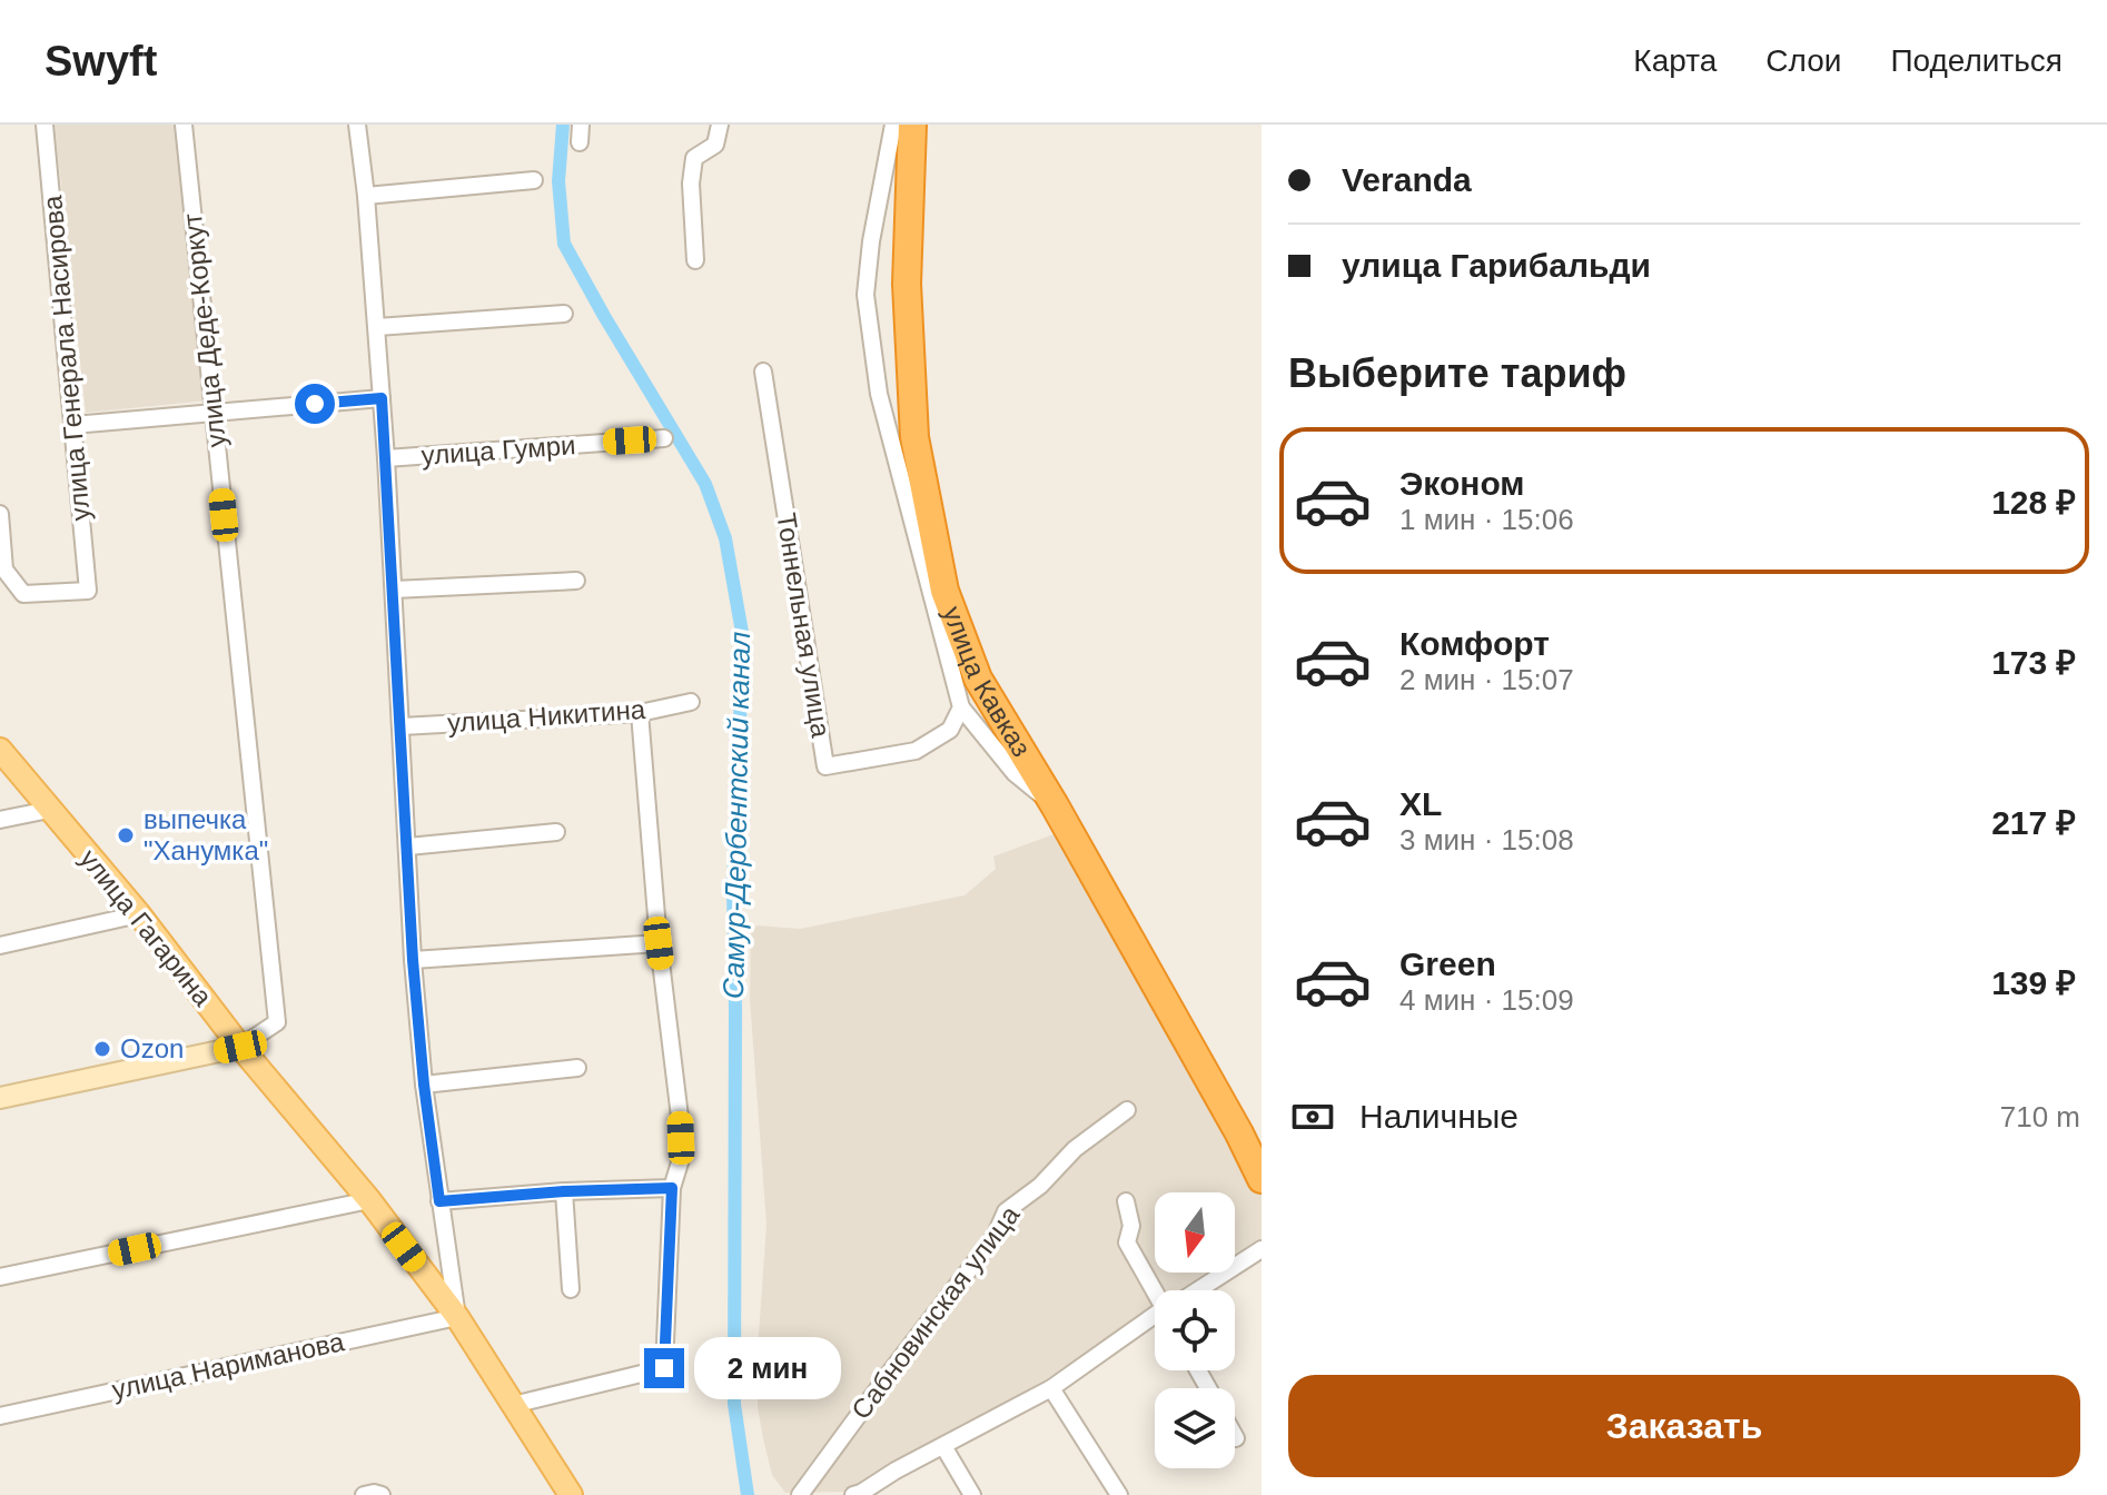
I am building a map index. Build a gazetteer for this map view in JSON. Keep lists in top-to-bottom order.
{
  "streets": {
    "highway": ["улица Кавказ"],
    "main road": ["улица Гагарина"],
    "street": [
      "улица Деде-Коркут",
      "улица Генерала Насирова",
      "улица Гумри",
      "Тоннельная улица",
      "улица Никитина",
      "Сабновинская улица",
      "улица Нариманова"
    ]
  },
  "crossings": [
    ["улица Деде-Коркут", "улица Гагарина"],
    ["улица Гагарина", "улица Нариманова"]
  ],
  "water": ["Самур-Дербентский канал"],
  "places": ["выпечка \"Ханумка\"", "Ozon"],
  "north": "bottom",
  "page": {
    "header": "Swyft",
    "nav": ["Карта", "Слои", "Поделиться"],
    "banner": ["Veranda", "улица Гарибальди"],
    "heading": "Выберите тариф",
    "list": [
      {
        "name": "Эконом",
        "note": "1 мин · 15:06",
        "value": "128 ₽"
      },
      {
        "name": "Комфорт",
        "note": "2 мин · 15:07",
        "value": "173 ₽"
      },
      {
        "name": "XL",
        "note": "3 мин · 15:08",
        "value": "217 ₽"
      },
      {
        "name": "Green",
        "note": "4 мин · 15:09",
        "value": "139 ₽"
      }
    ],
    "pay": ["Наличные", "710 m"],
    "bubble": "2 мин",
    "buttons": "Заказать"
  }
}
